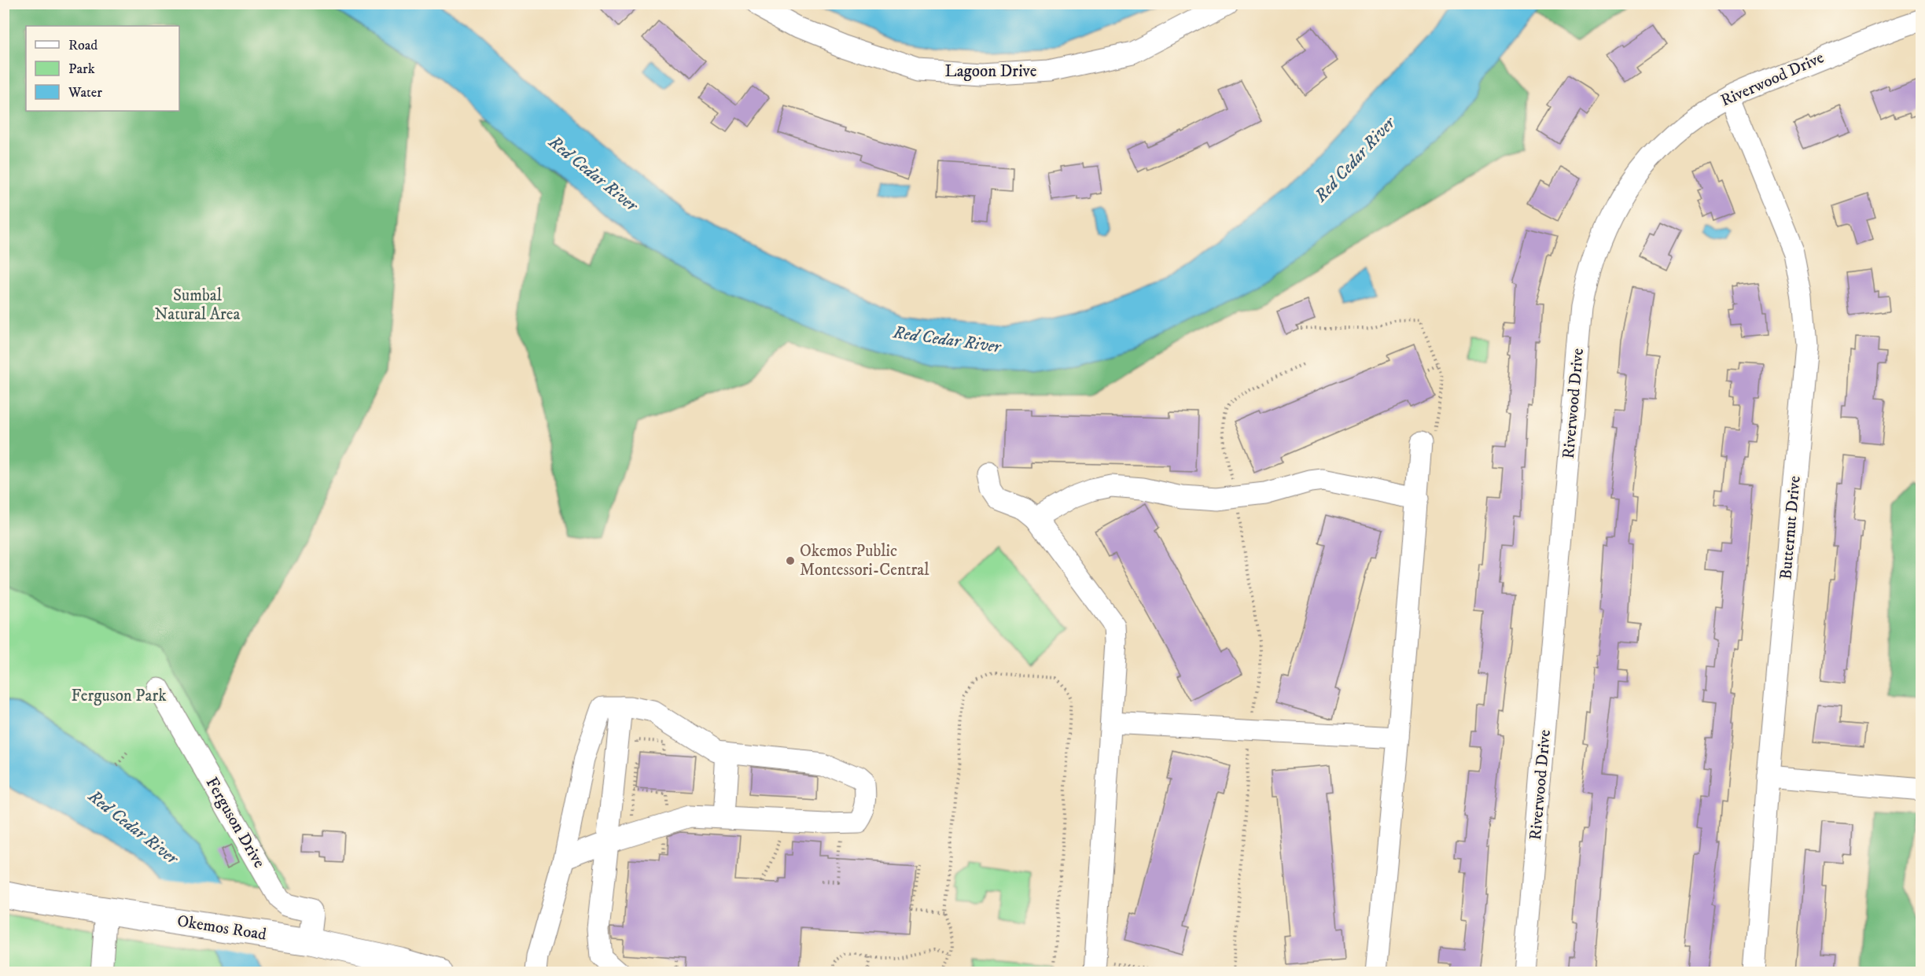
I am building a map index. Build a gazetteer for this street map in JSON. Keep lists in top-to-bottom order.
{
  "streets": {
    "main road": ["Okemos Road"],
    "street": [
      "Lagoon Drive",
      "Riverwood Drive",
      "Butternut Drive",
      "Ferguson Drive"
    ]
  },
  "crossings": [
    ["Riverwood Drive", "Butternut Drive"],
    ["Ferguson Drive", "Okemos Road"]
  ],
  "water": ["Red Cedar River"],
  "parks": ["Sumbal Natural Area", "Ferguson Park"],
  "places": ["Okemos Public Montessori-Central"],
  "legend": ["Road", "Park", "Water"]
}
